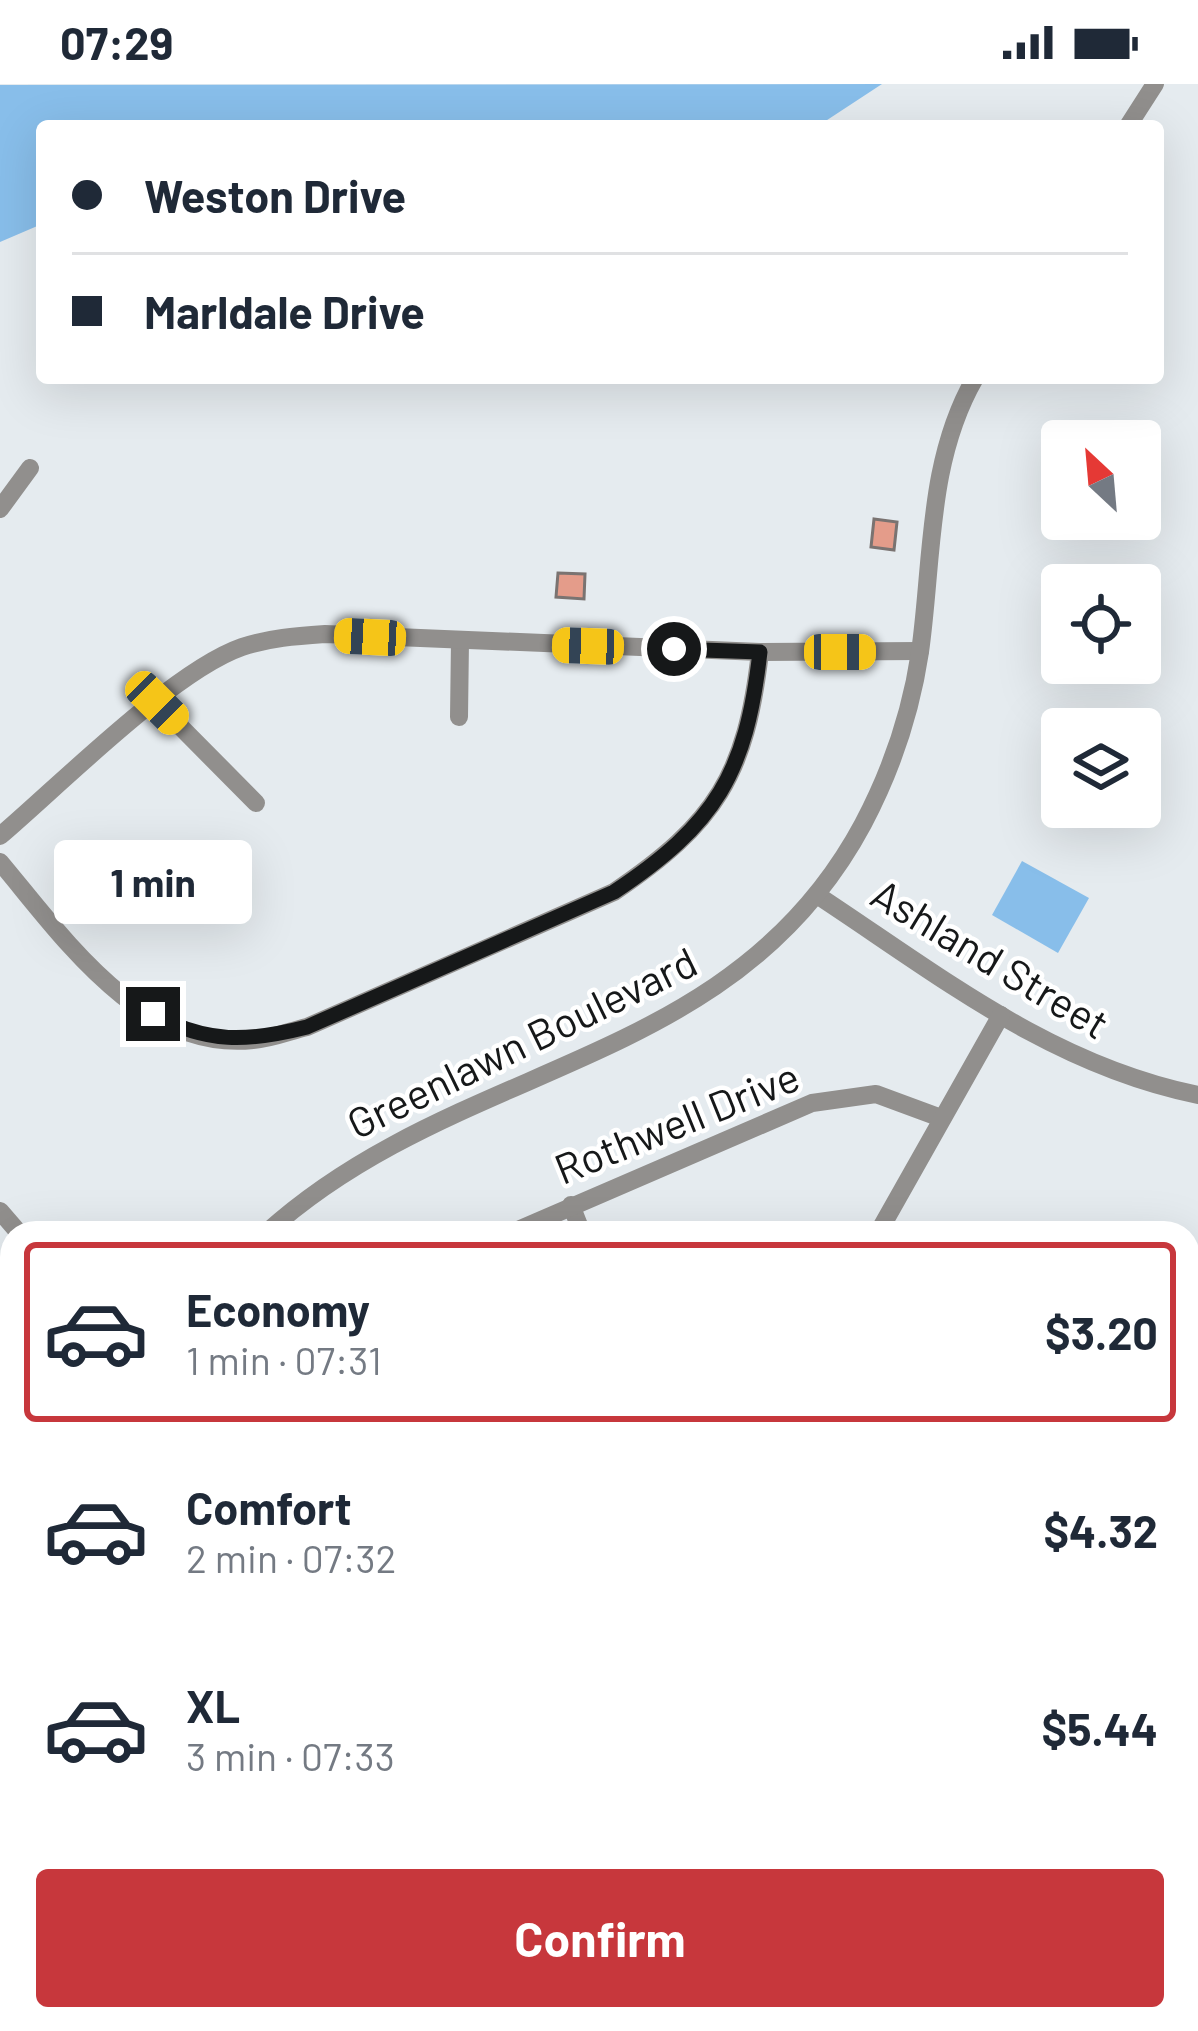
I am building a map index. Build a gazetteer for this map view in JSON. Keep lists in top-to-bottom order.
{
  "streets": {
    "street": ["Ashland Street", "Greenlawn Boulevard", "Rothwell Drive"]
  },
  "crossings": [
    ["Ashland Street", "Greenlawn Boulevard"]
  ],
  "north": "top left",
  "page": {
    "status": "07:29",
    "banner": ["Weston Drive", "Marldale Drive"],
    "bubble": "1 min",
    "list": [
      {
        "name": "Economy",
        "note": "1 min · 07:31",
        "value": "$3.20"
      },
      {
        "name": "Comfort",
        "note": "2 min · 07:32",
        "value": "$4.32"
      },
      {
        "name": "XL",
        "note": "3 min · 07:33",
        "value": "$5.44"
      }
    ],
    "buttons": "Confirm"
  }
}
